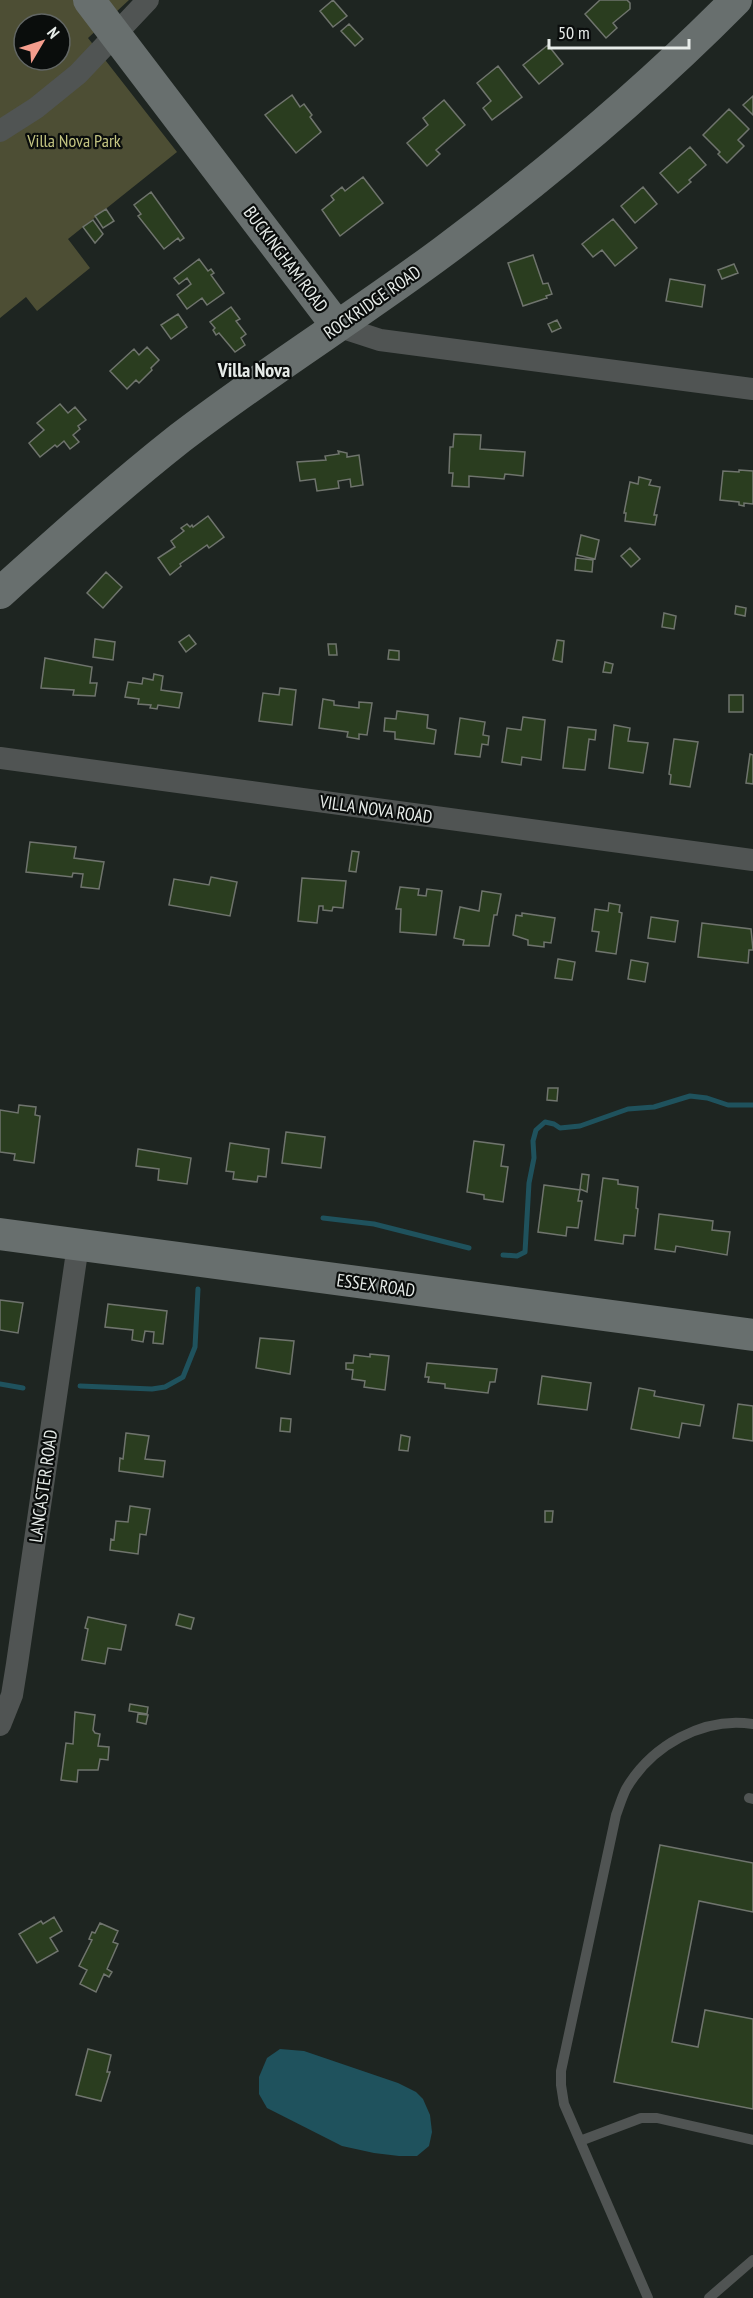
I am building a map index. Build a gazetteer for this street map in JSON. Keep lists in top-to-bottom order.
{
  "streets": {
    "street": [
      "BUCKINGHAM ROAD",
      "ROCKRIDGE ROAD",
      "VILLA NOVA ROAD",
      "ESSEX ROAD",
      "LANCASTER ROAD"
    ]
  },
  "crossings": [
    ["BUCKINGHAM ROAD", "ROCKRIDGE ROAD"],
    ["ESSEX ROAD", "LANCASTER ROAD"]
  ],
  "districts": ["Villa Nova"],
  "parks": ["Villa Nova Park"],
  "scale_bar": "50 m",
  "north": "top right"
}
